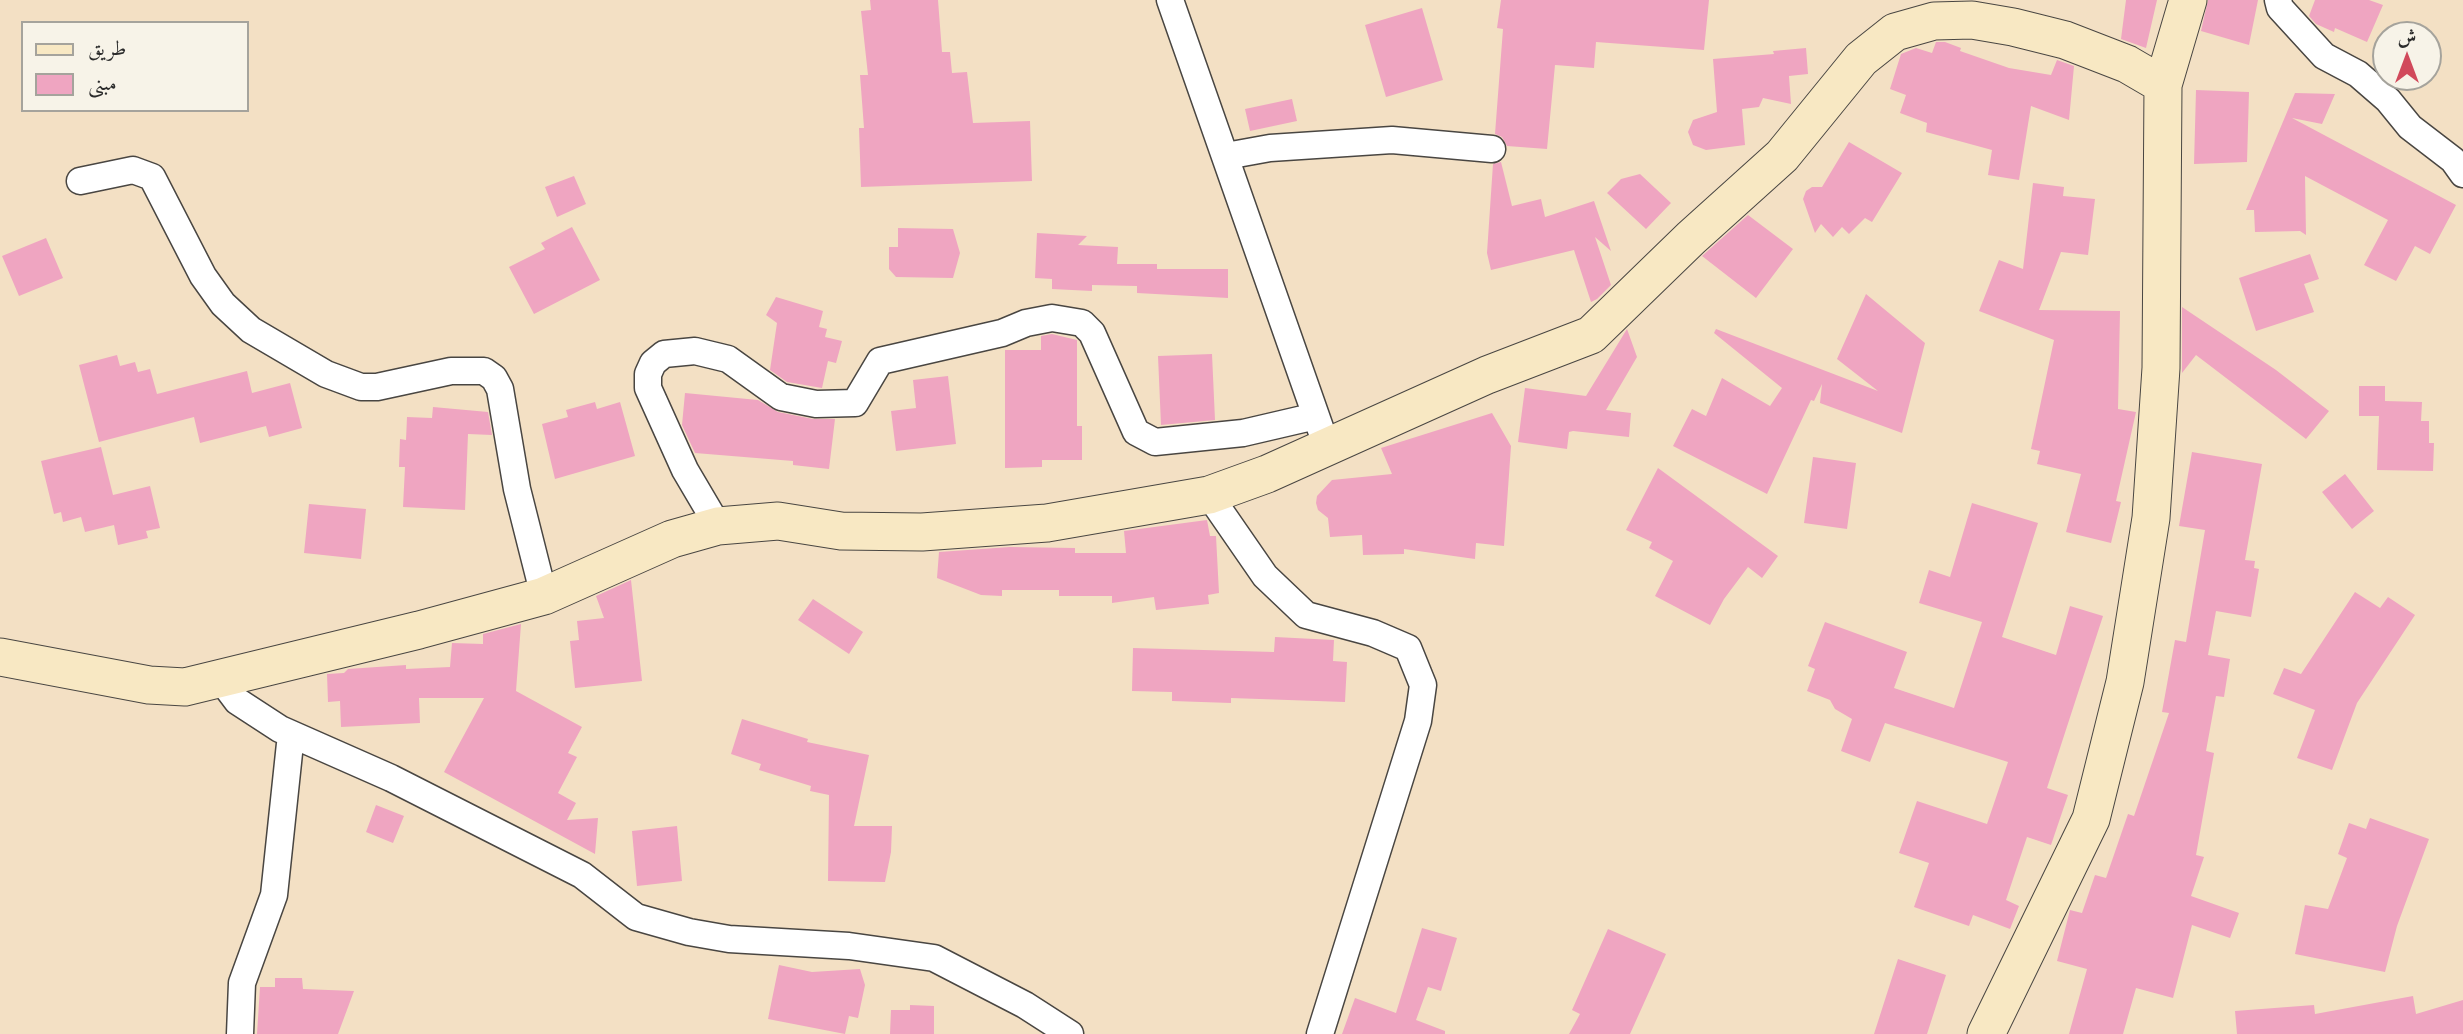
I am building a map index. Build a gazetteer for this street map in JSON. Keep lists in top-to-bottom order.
{
  "legend": ["طريق", "مبنى"],
  "north": "top"
}
